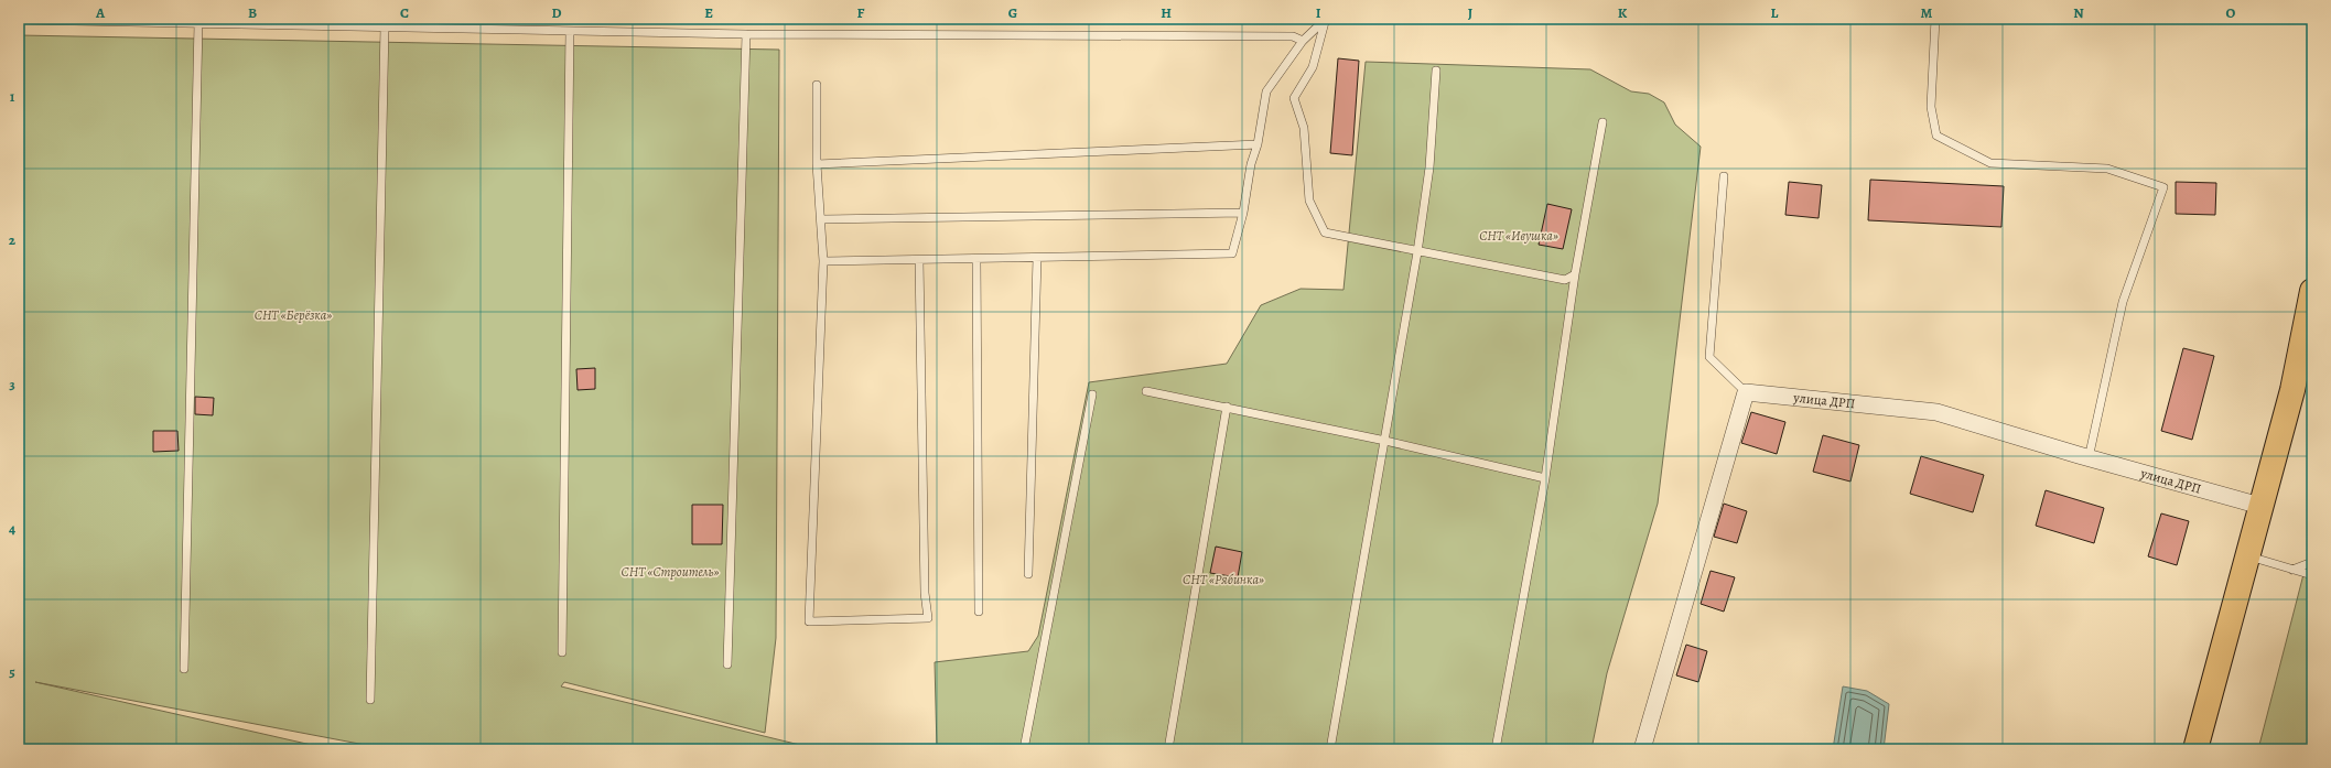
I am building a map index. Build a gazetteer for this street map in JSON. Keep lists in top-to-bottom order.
{
  "streets": {
    "street": ["улица ДРП"]
  },
  "parks": [
    "СНТ «Ивушка»",
    "СНТ «Берёзка»",
    "СНТ «Строитель»",
    "СНТ «Рябинка»"
  ],
  "grid": {
    "columns": [
      "A",
      "B",
      "C",
      "D",
      "E",
      "F",
      "G",
      "H",
      "I",
      "J",
      "K",
      "L",
      "M",
      "N",
      "O"
    ],
    "rows": [
      "1",
      "2",
      "3",
      "4",
      "5"
    ]
  }
}
